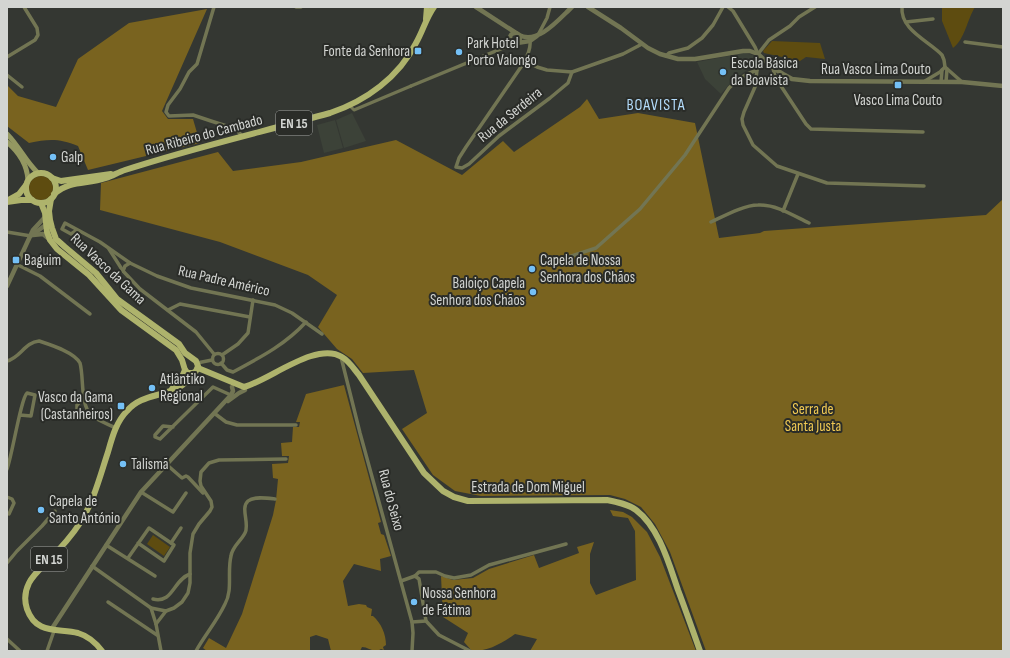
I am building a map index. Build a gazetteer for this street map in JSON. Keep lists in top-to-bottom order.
{
  "streets": {
    "main road": [
      "EN 15",
      "Rua Ribeiro do Cambado",
      "Rua Vasco da Gama",
      "Estrada de Dom Miguel"
    ],
    "street": [
      "Rua Vasco Lima Couto",
      "Rua da Serdeira",
      "Rua Padre Américo",
      "Rua do Seixo"
    ]
  },
  "crossings": [
    ["EN 15", "Rua Ribeiro do Cambado"],
    ["EN 15", "Rua Vasco da Gama"],
    ["Rua Ribeiro do Cambado", "Rua Vasco da Gama"],
    ["Estrada de Dom Miguel", "Rua do Seixo"]
  ],
  "districts": ["BOAVISTA"],
  "parks": ["Serra de Santa Justa"],
  "places": {
    "transit": [
      "Fonte da Senhora",
      "Vasco Lima Couto",
      "Baguim",
      "Vasco da Gama (Castanheiros)"
    ],
    "other": [
      "Park Hotel Porto Valongo",
      "Escola Básica da Boavista",
      "Galp",
      "Capela de Nossa Senhora dos Chãos",
      "Baloiço Capela Senhora dos Chãos",
      "Atlântiko Regional",
      "Talismã",
      "Capela de Santo António",
      "Nossa Senhora de Fátima"
    ]
  }
}
